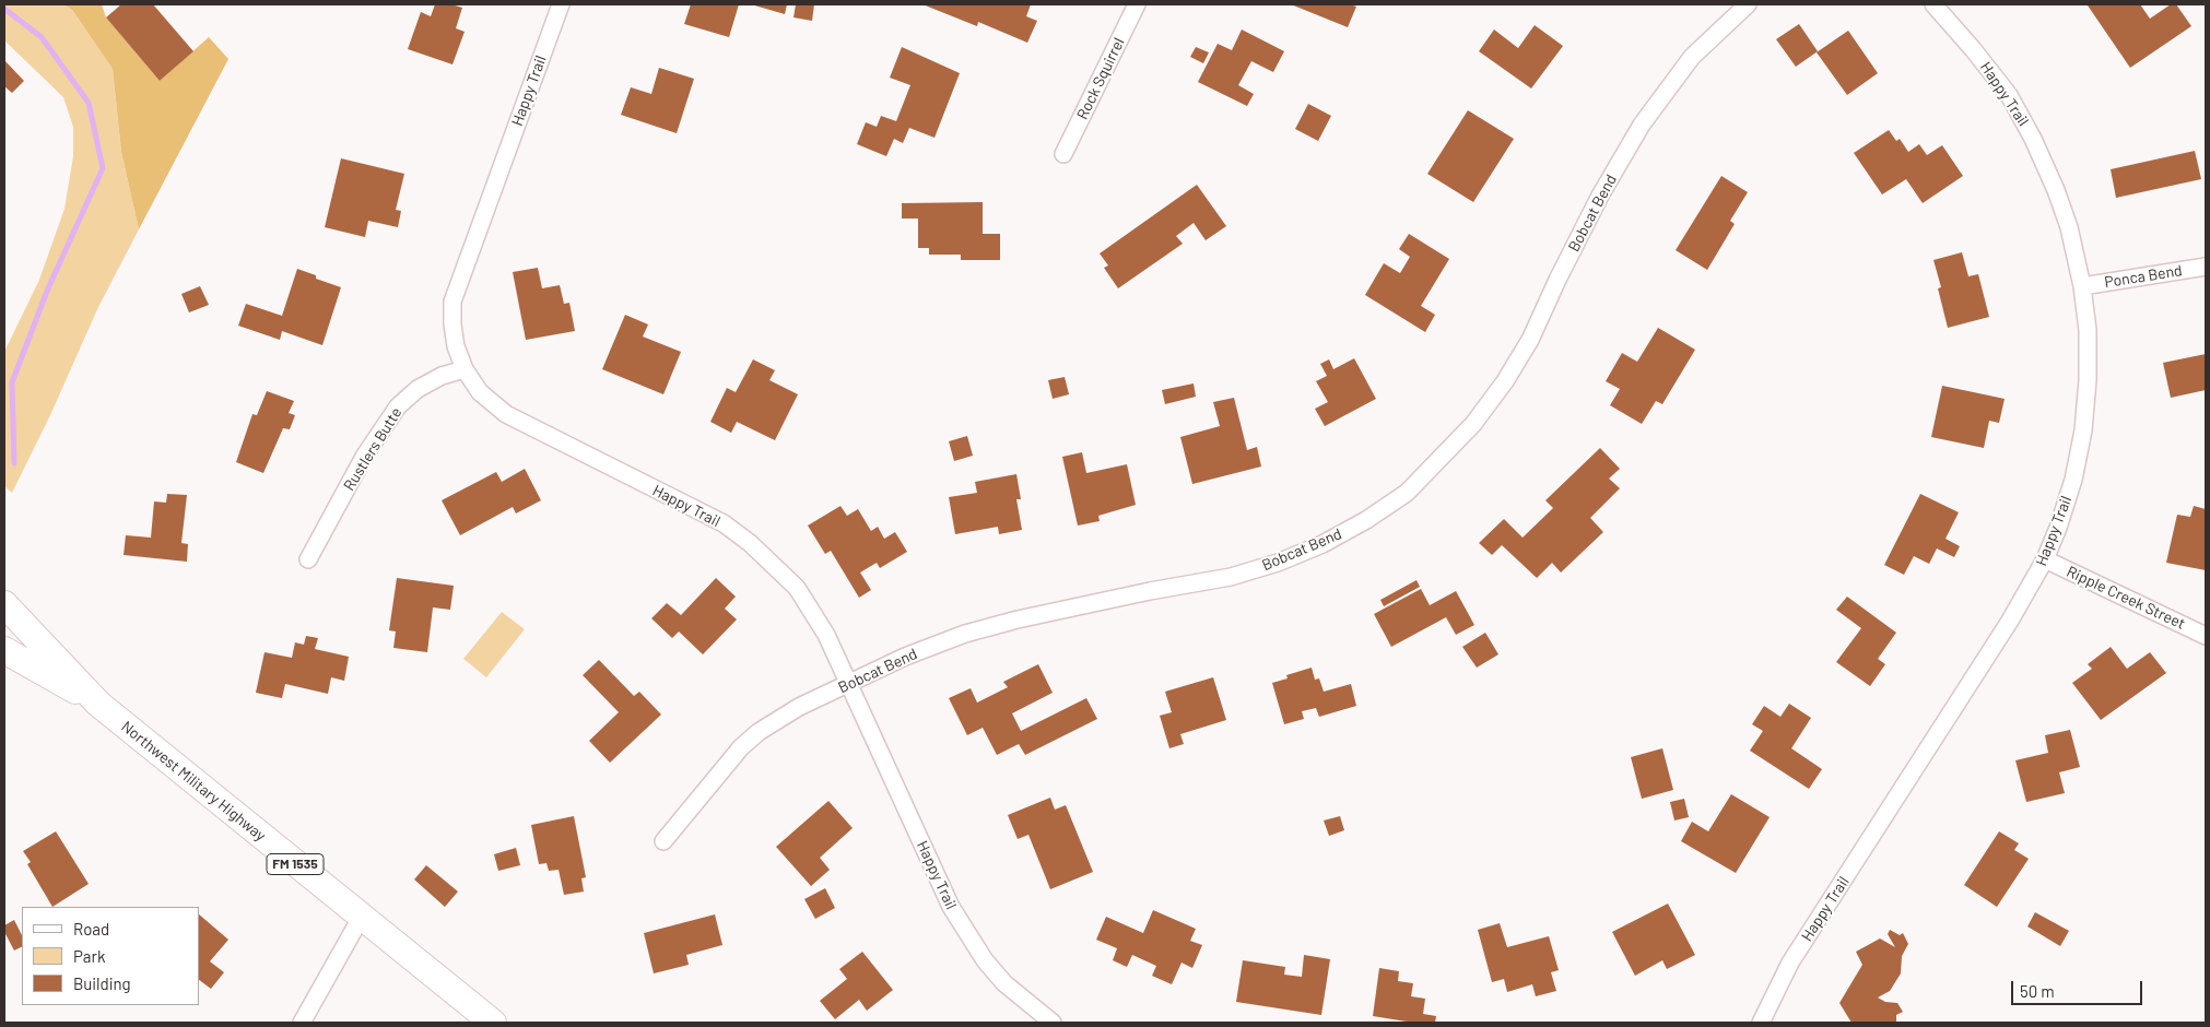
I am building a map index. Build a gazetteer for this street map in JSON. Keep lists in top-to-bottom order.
{
  "streets": {
    "main road": ["Northwest Military Highway", "FM 1535"],
    "street": [
      "Rock Squirrel",
      "Happy Trail",
      "Bobcat Bend",
      "Ponca Bend",
      "Rustlers Butte",
      "Ripple Creek Street"
    ]
  },
  "crossings": [
    ["Happy Trail", "Bobcat Bend"],
    ["Happy Trail", "Ponca Bend"],
    ["Happy Trail", "Rustlers Butte"],
    ["Happy Trail", "Ripple Creek Street"]
  ],
  "legend": ["Road", "Park", "Building"],
  "scale_bar": "50 m"
}
